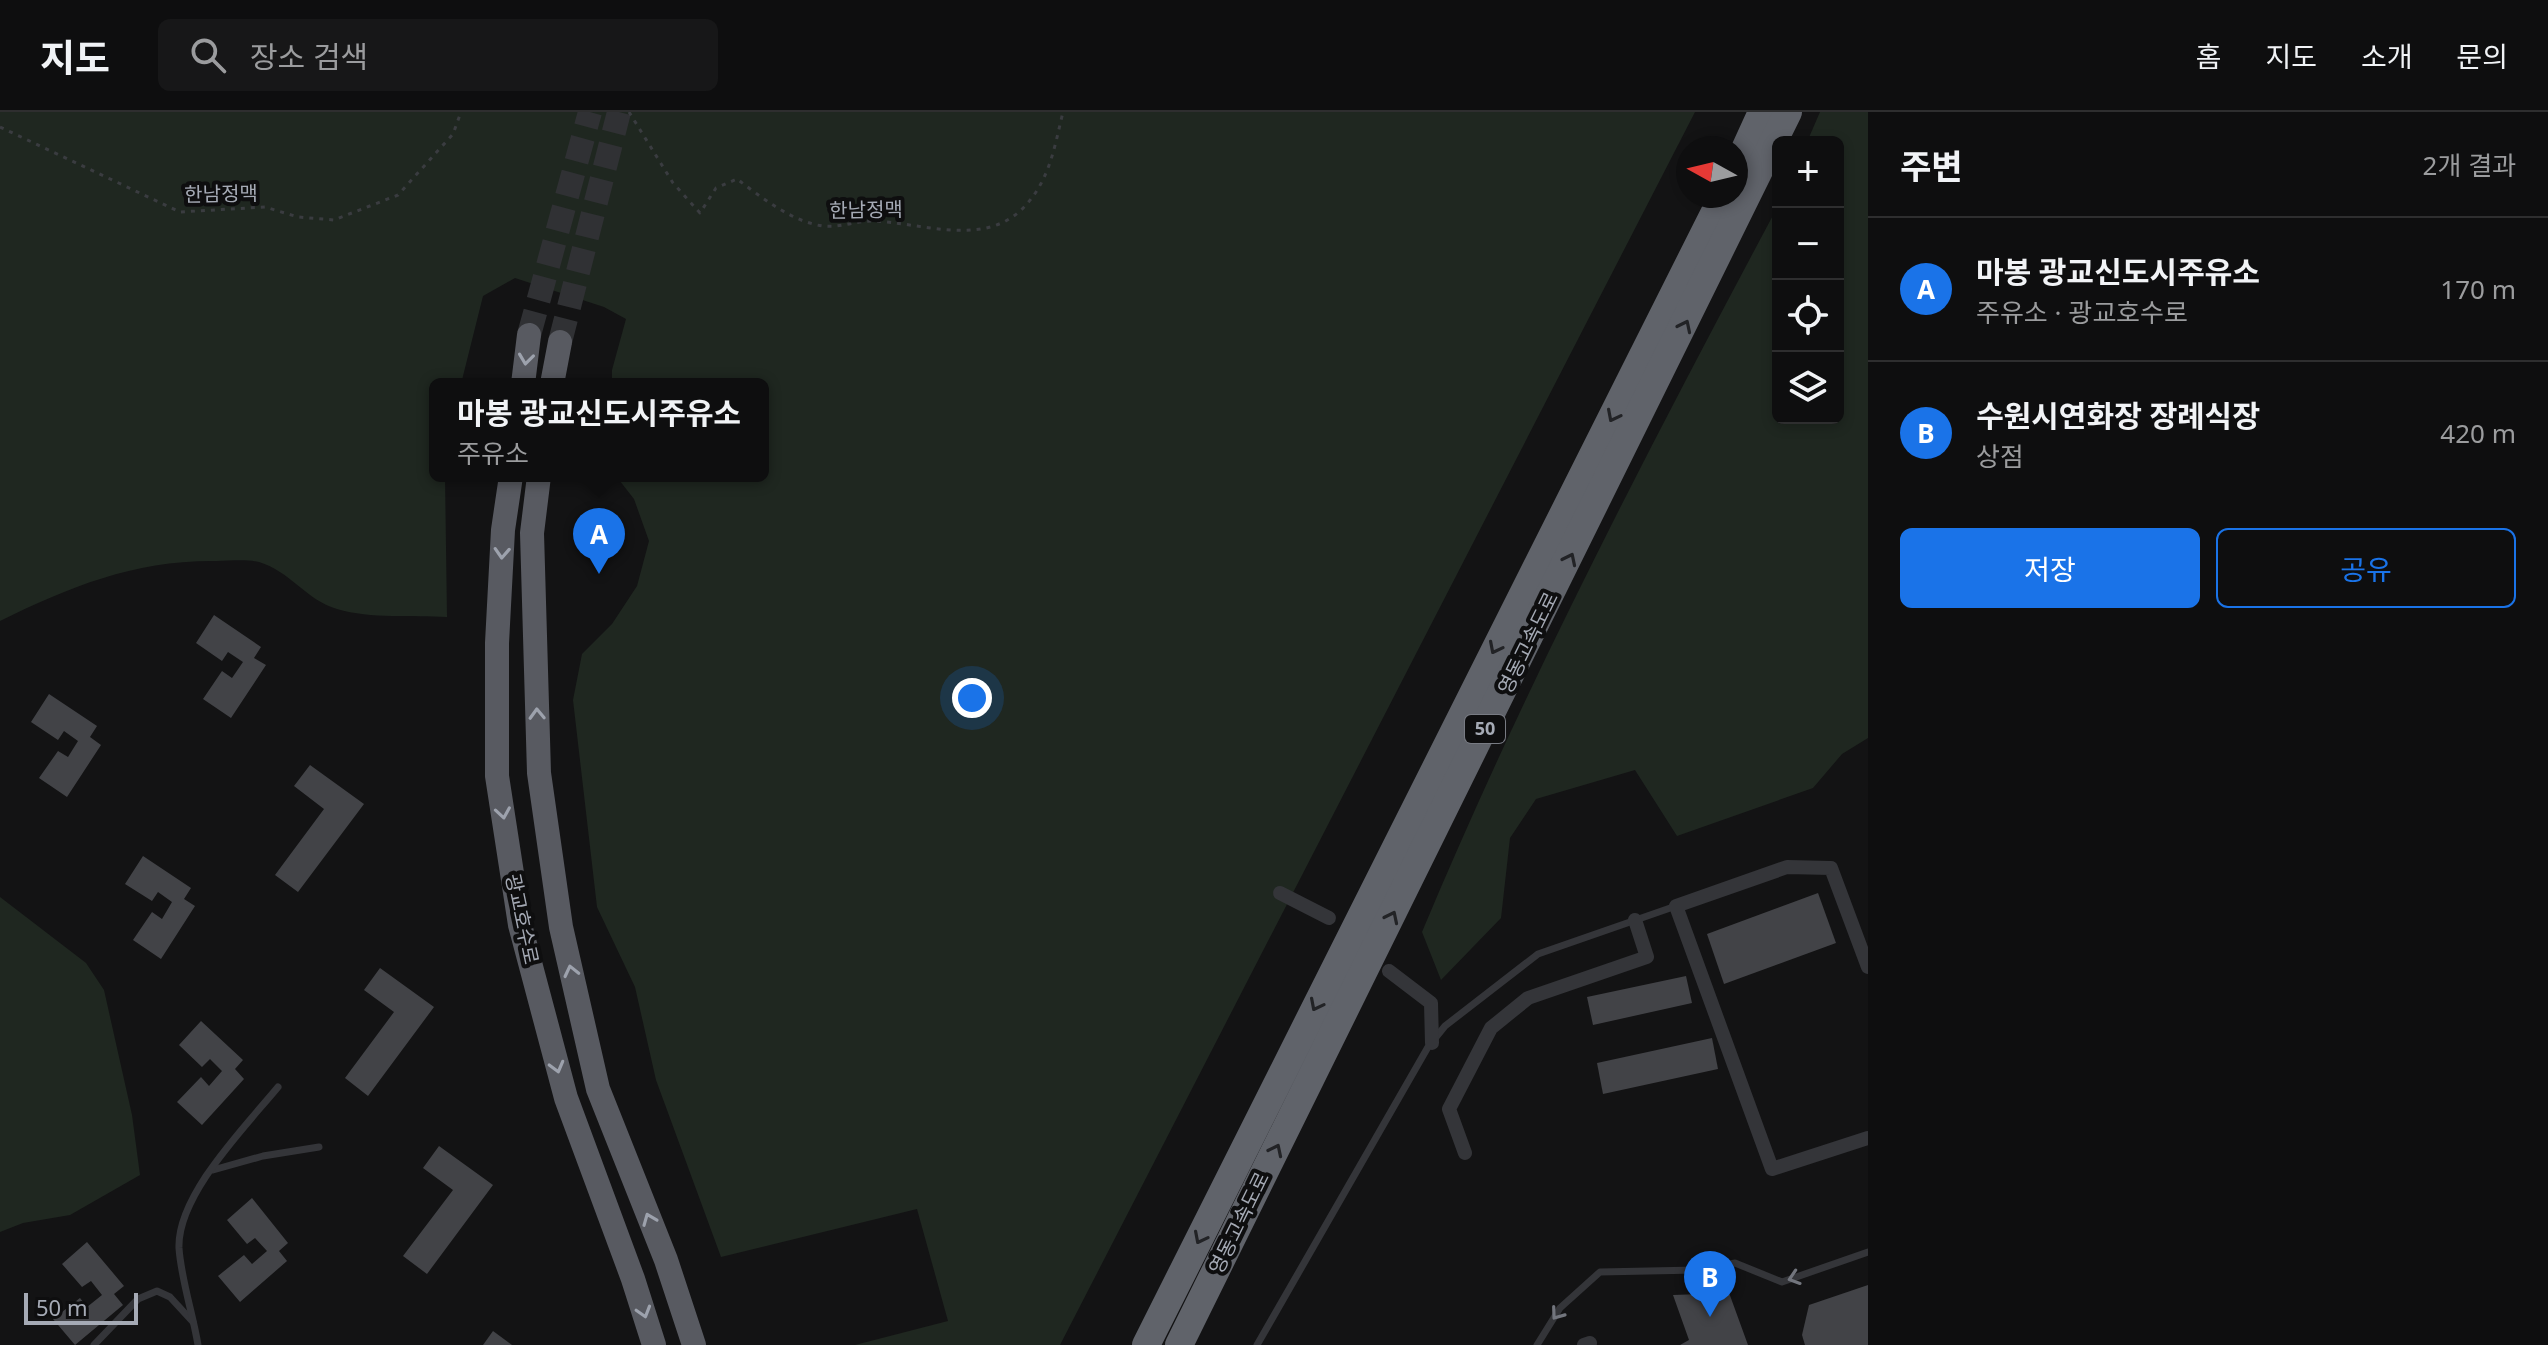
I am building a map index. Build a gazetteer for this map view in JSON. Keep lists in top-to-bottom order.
{
  "streets": {
    "highway": ["영동고속도로", "50", "광교호수로"],
    "path": ["한남정맥"]
  },
  "scale_bar": "50 m",
  "north": "left",
  "page": {
    "header": "지도",
    "search": "장소 검색",
    "nav": [
      "홈",
      "지도",
      "소개",
      "문의"
    ],
    "heading": ["주변", "2개 결과"],
    "map_buttons": ["+", "−"],
    "list": [
      {
        "mark": "A",
        "name": "마봉 광교신도시주유소",
        "note": "주유소 · 광교호수로",
        "value": "170 m"
      },
      {
        "mark": "B",
        "name": "수원시연화장 장례식장",
        "note": "상점",
        "value": "420 m"
      }
    ],
    "popup": ["마봉 광교신도시주유소", "주유소"],
    "buttons": ["저장", "공유"],
    "pins": ["A", "B"],
    "scale": "50 m"
  }
}
